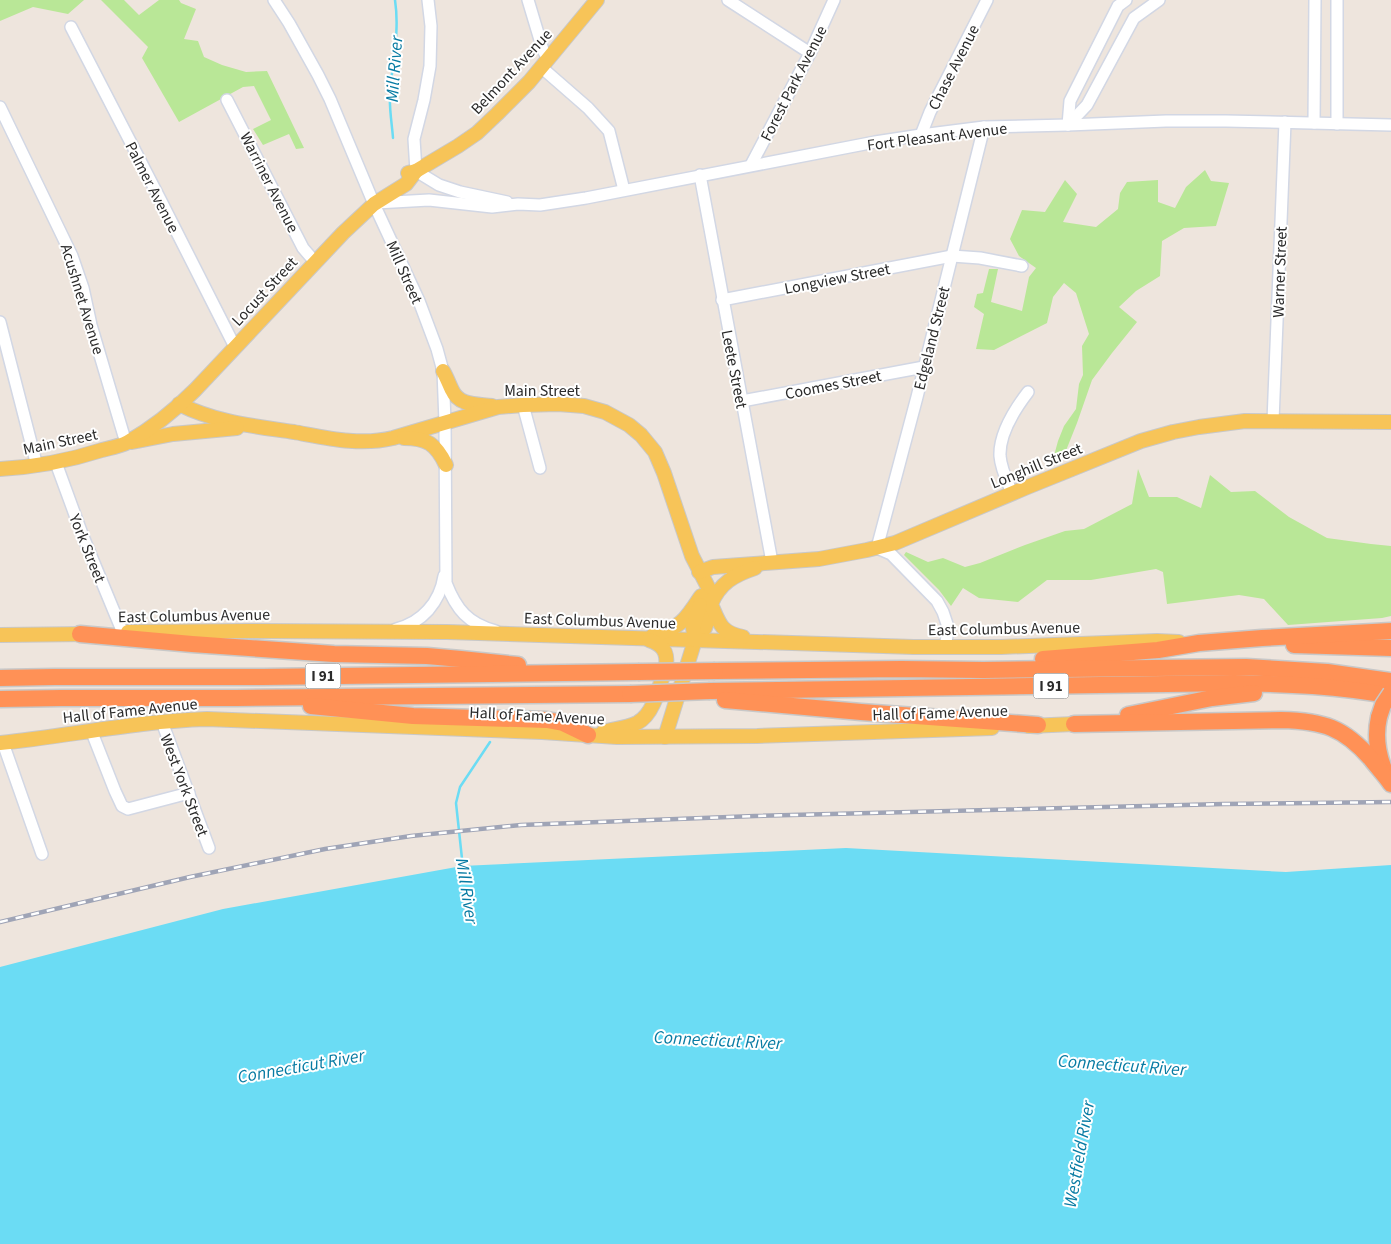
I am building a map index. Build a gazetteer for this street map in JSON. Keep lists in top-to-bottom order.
{
  "streets": {
    "highway": ["I 91"],
    "main road": [
      "Belmont Avenue",
      "Locust Street",
      "Main Street",
      "Longhill Street",
      "East Columbus Avenue",
      "Hall of Fame Avenue"
    ],
    "street": [
      "Chase Avenue",
      "Forest Park Avenue",
      "Fort Pleasant Avenue",
      "Warriner Avenue",
      "Palmer Avenue",
      "Mill Street",
      "Warner Street",
      "Longview Street",
      "Acushnet Avenue",
      "Edgeland Street",
      "Leete Street",
      "Coomes Street",
      "York Street",
      "West York Street"
    ]
  },
  "crossings": [
    ["Chase Avenue", "Fort Pleasant Avenue"],
    ["Belmont Avenue", "Fort Pleasant Avenue"],
    ["Belmont Avenue", "Locust Street"],
    ["Forest Park Avenue", "Fort Pleasant Avenue"],
    ["Fort Pleasant Avenue", "Mill Street"],
    ["Fort Pleasant Avenue", "Warner Street"],
    ["Fort Pleasant Avenue", "Locust Street"],
    ["Fort Pleasant Avenue", "Edgeland Street"],
    ["Fort Pleasant Avenue", "Leete Street"],
    ["Warriner Avenue", "Locust Street"],
    ["Palmer Avenue", "Locust Street"],
    ["Mill Street", "Locust Street"],
    ["Mill Street", "Main Street"],
    ["Mill Street", "East Columbus Avenue"],
    ["Warner Street", "Longhill Street"],
    ["Longview Street", "Edgeland Street"],
    ["Longview Street", "Leete Street"],
    ["Locust Street", "Main Street"],
    ["Acushnet Avenue", "Main Street"],
    ["Edgeland Street", "Coomes Street"],
    ["Edgeland Street", "Longhill Street"],
    ["Leete Street", "Coomes Street"],
    ["Leete Street", "Longhill Street"],
    ["Main Street", "Longhill Street"],
    ["Main Street", "York Street"],
    ["Main Street", "East Columbus Avenue"],
    ["York Street", "East Columbus Avenue"],
    ["Hall of Fame Avenue", "West York Street"]
  ],
  "water": ["Mill River", "Connecticut River", "Westfield River"]
}
